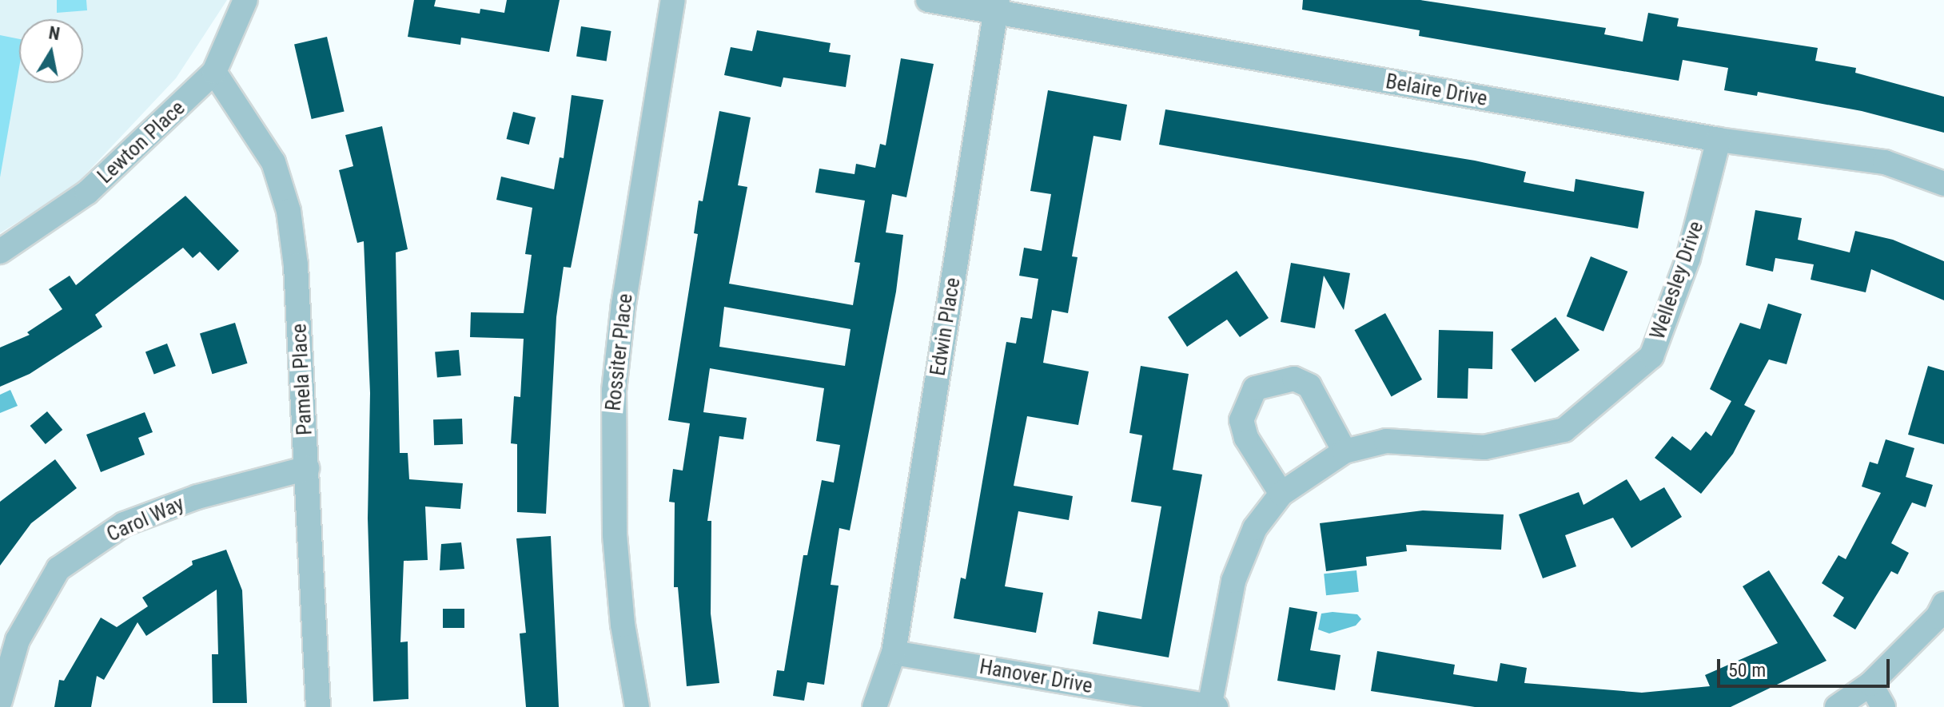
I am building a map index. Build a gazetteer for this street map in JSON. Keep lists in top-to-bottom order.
{
  "streets": {
    "street": [
      "Belaire Drive",
      "Lewton Place",
      "Wellesley Drive",
      "Edwin Place",
      "Rossiter Place",
      "Pamela Place",
      "Carol Way",
      "Hanover Drive"
    ]
  },
  "crossings": [
    ["Belaire Drive", "Wellesley Drive"],
    ["Belaire Drive", "Edwin Place"],
    ["Lewton Place", "Pamela Place"],
    ["Wellesley Drive", "Hanover Drive"],
    ["Edwin Place", "Hanover Drive"],
    ["Pamela Place", "Carol Way"]
  ],
  "scale_bar": "50 m",
  "north": "top"
}
